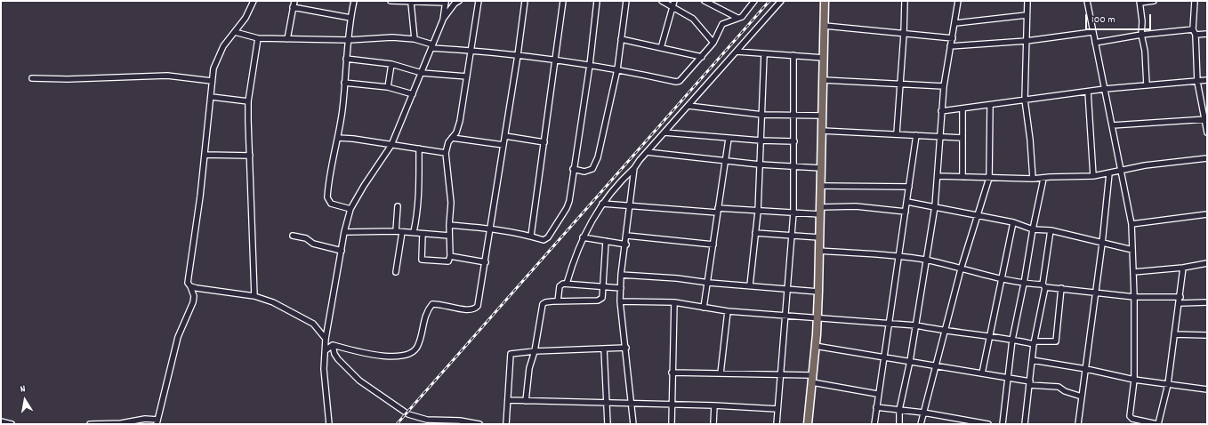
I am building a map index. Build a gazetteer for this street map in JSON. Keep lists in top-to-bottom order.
{
  "scale_bar": "100 m",
  "north": "top"
}
